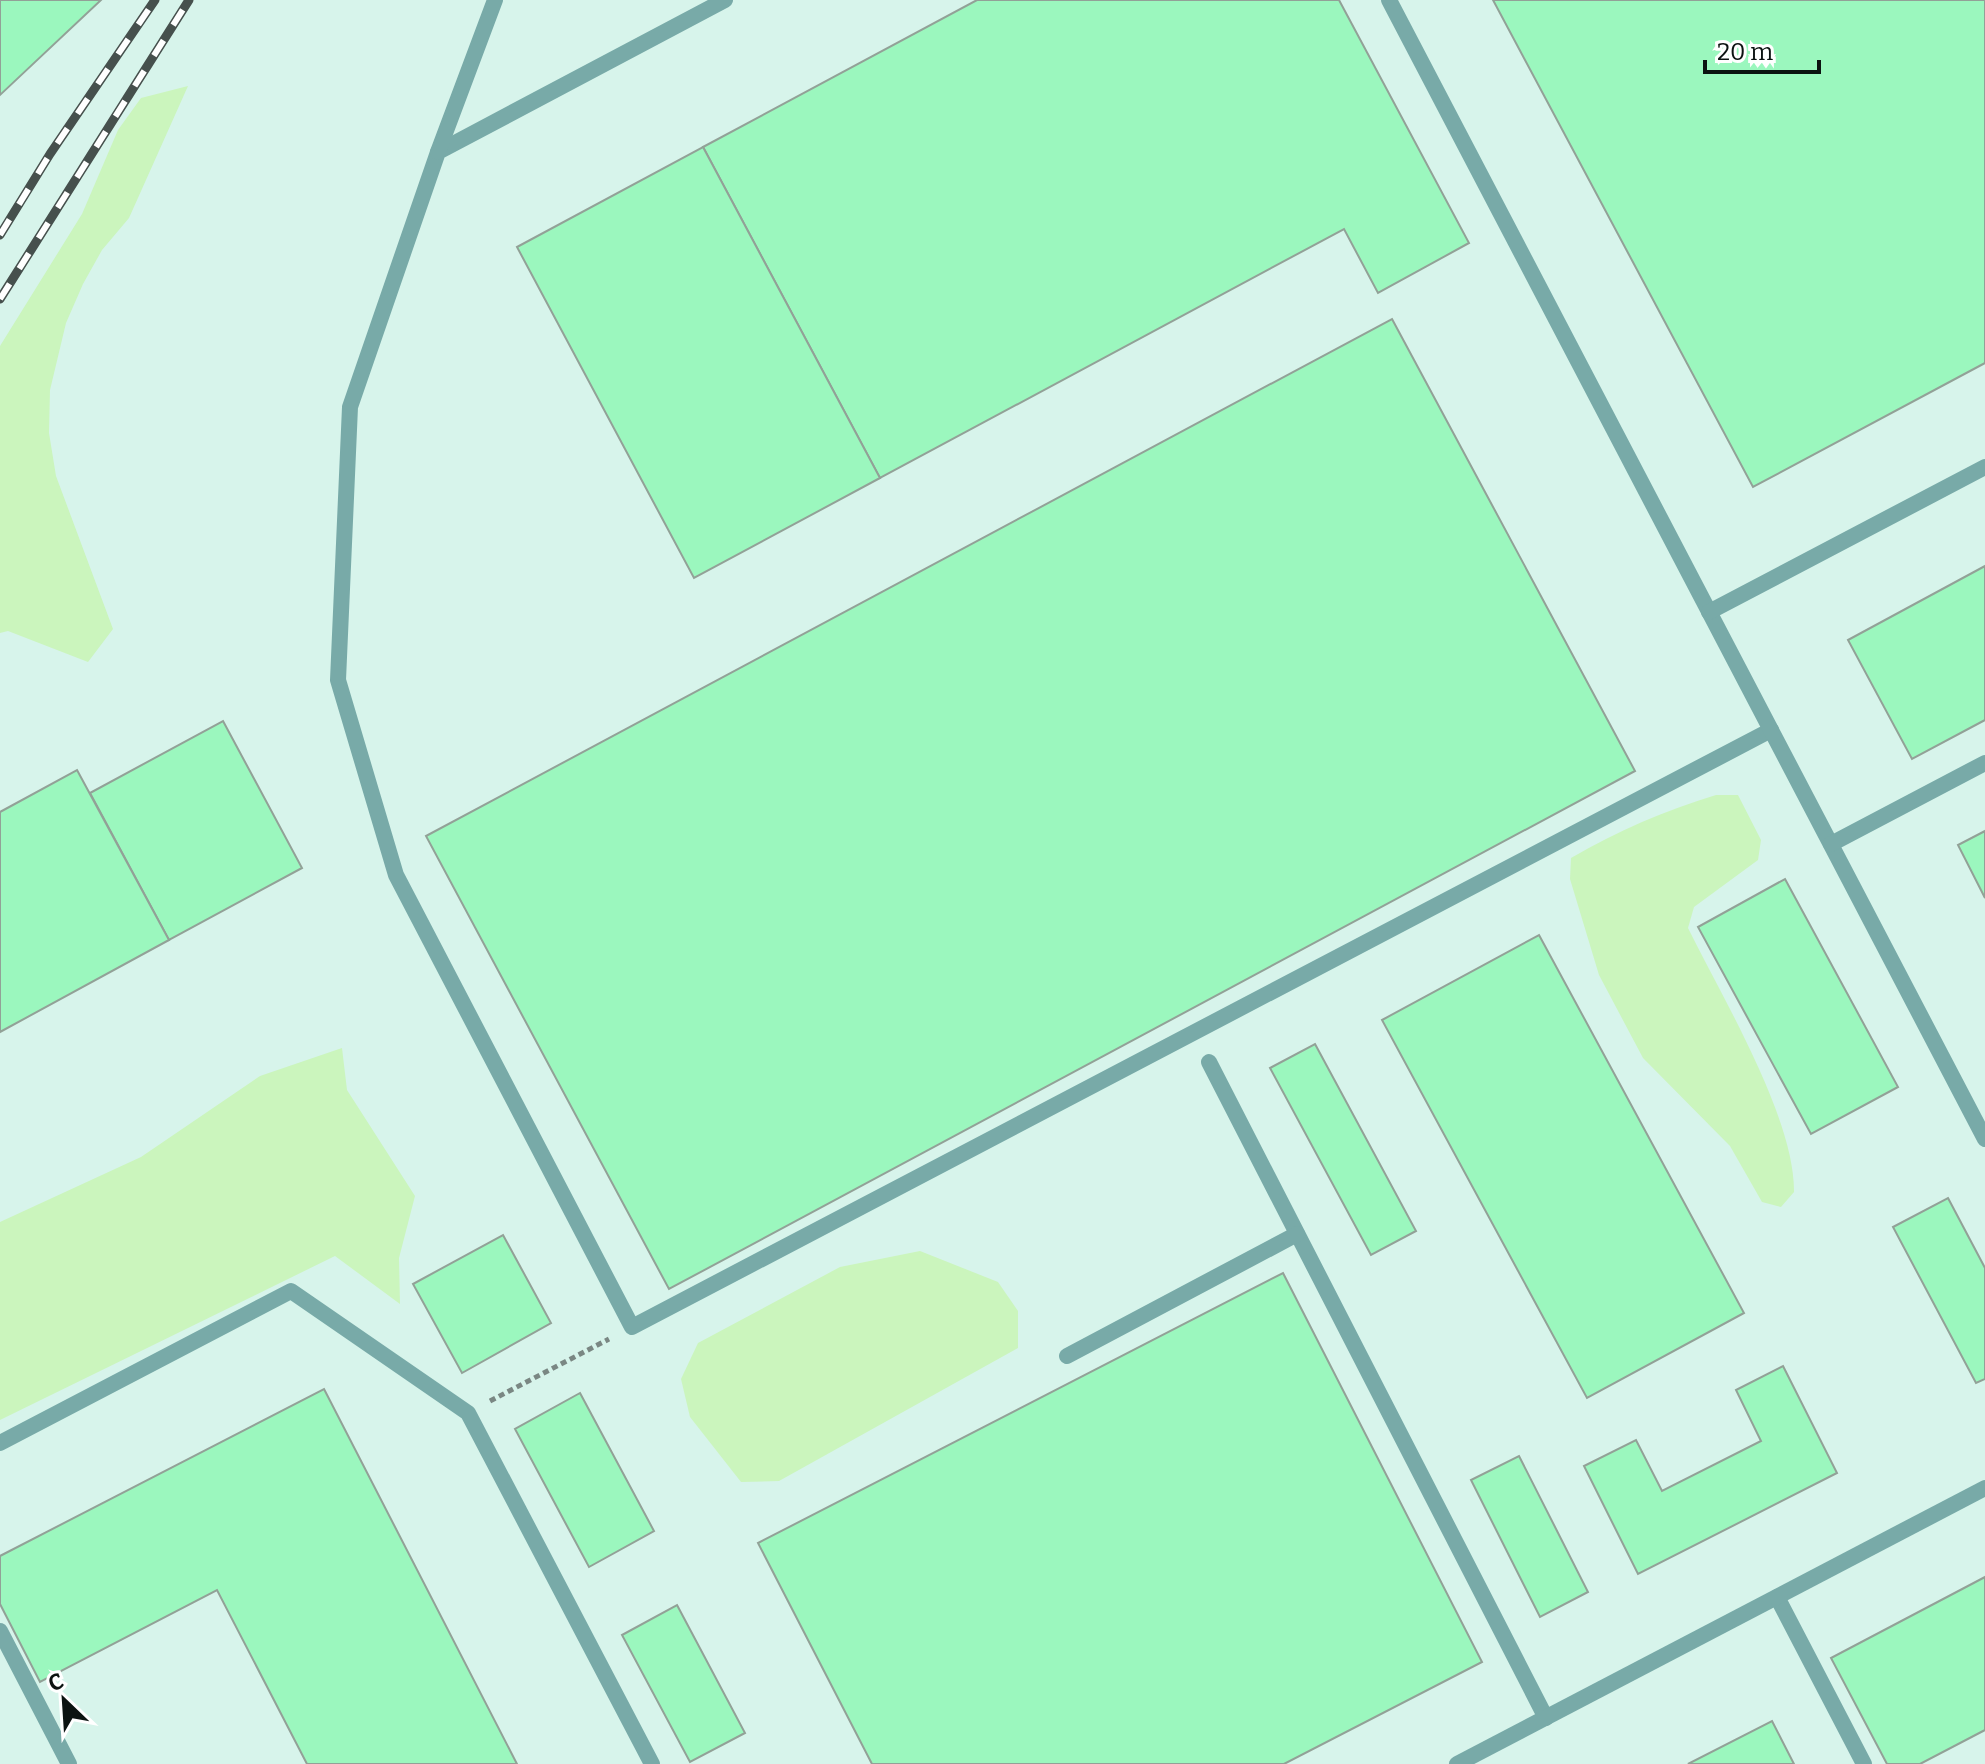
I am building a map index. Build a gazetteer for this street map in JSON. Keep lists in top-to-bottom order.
{
  "scale_bar": "20 m",
  "north": "top left"
}
